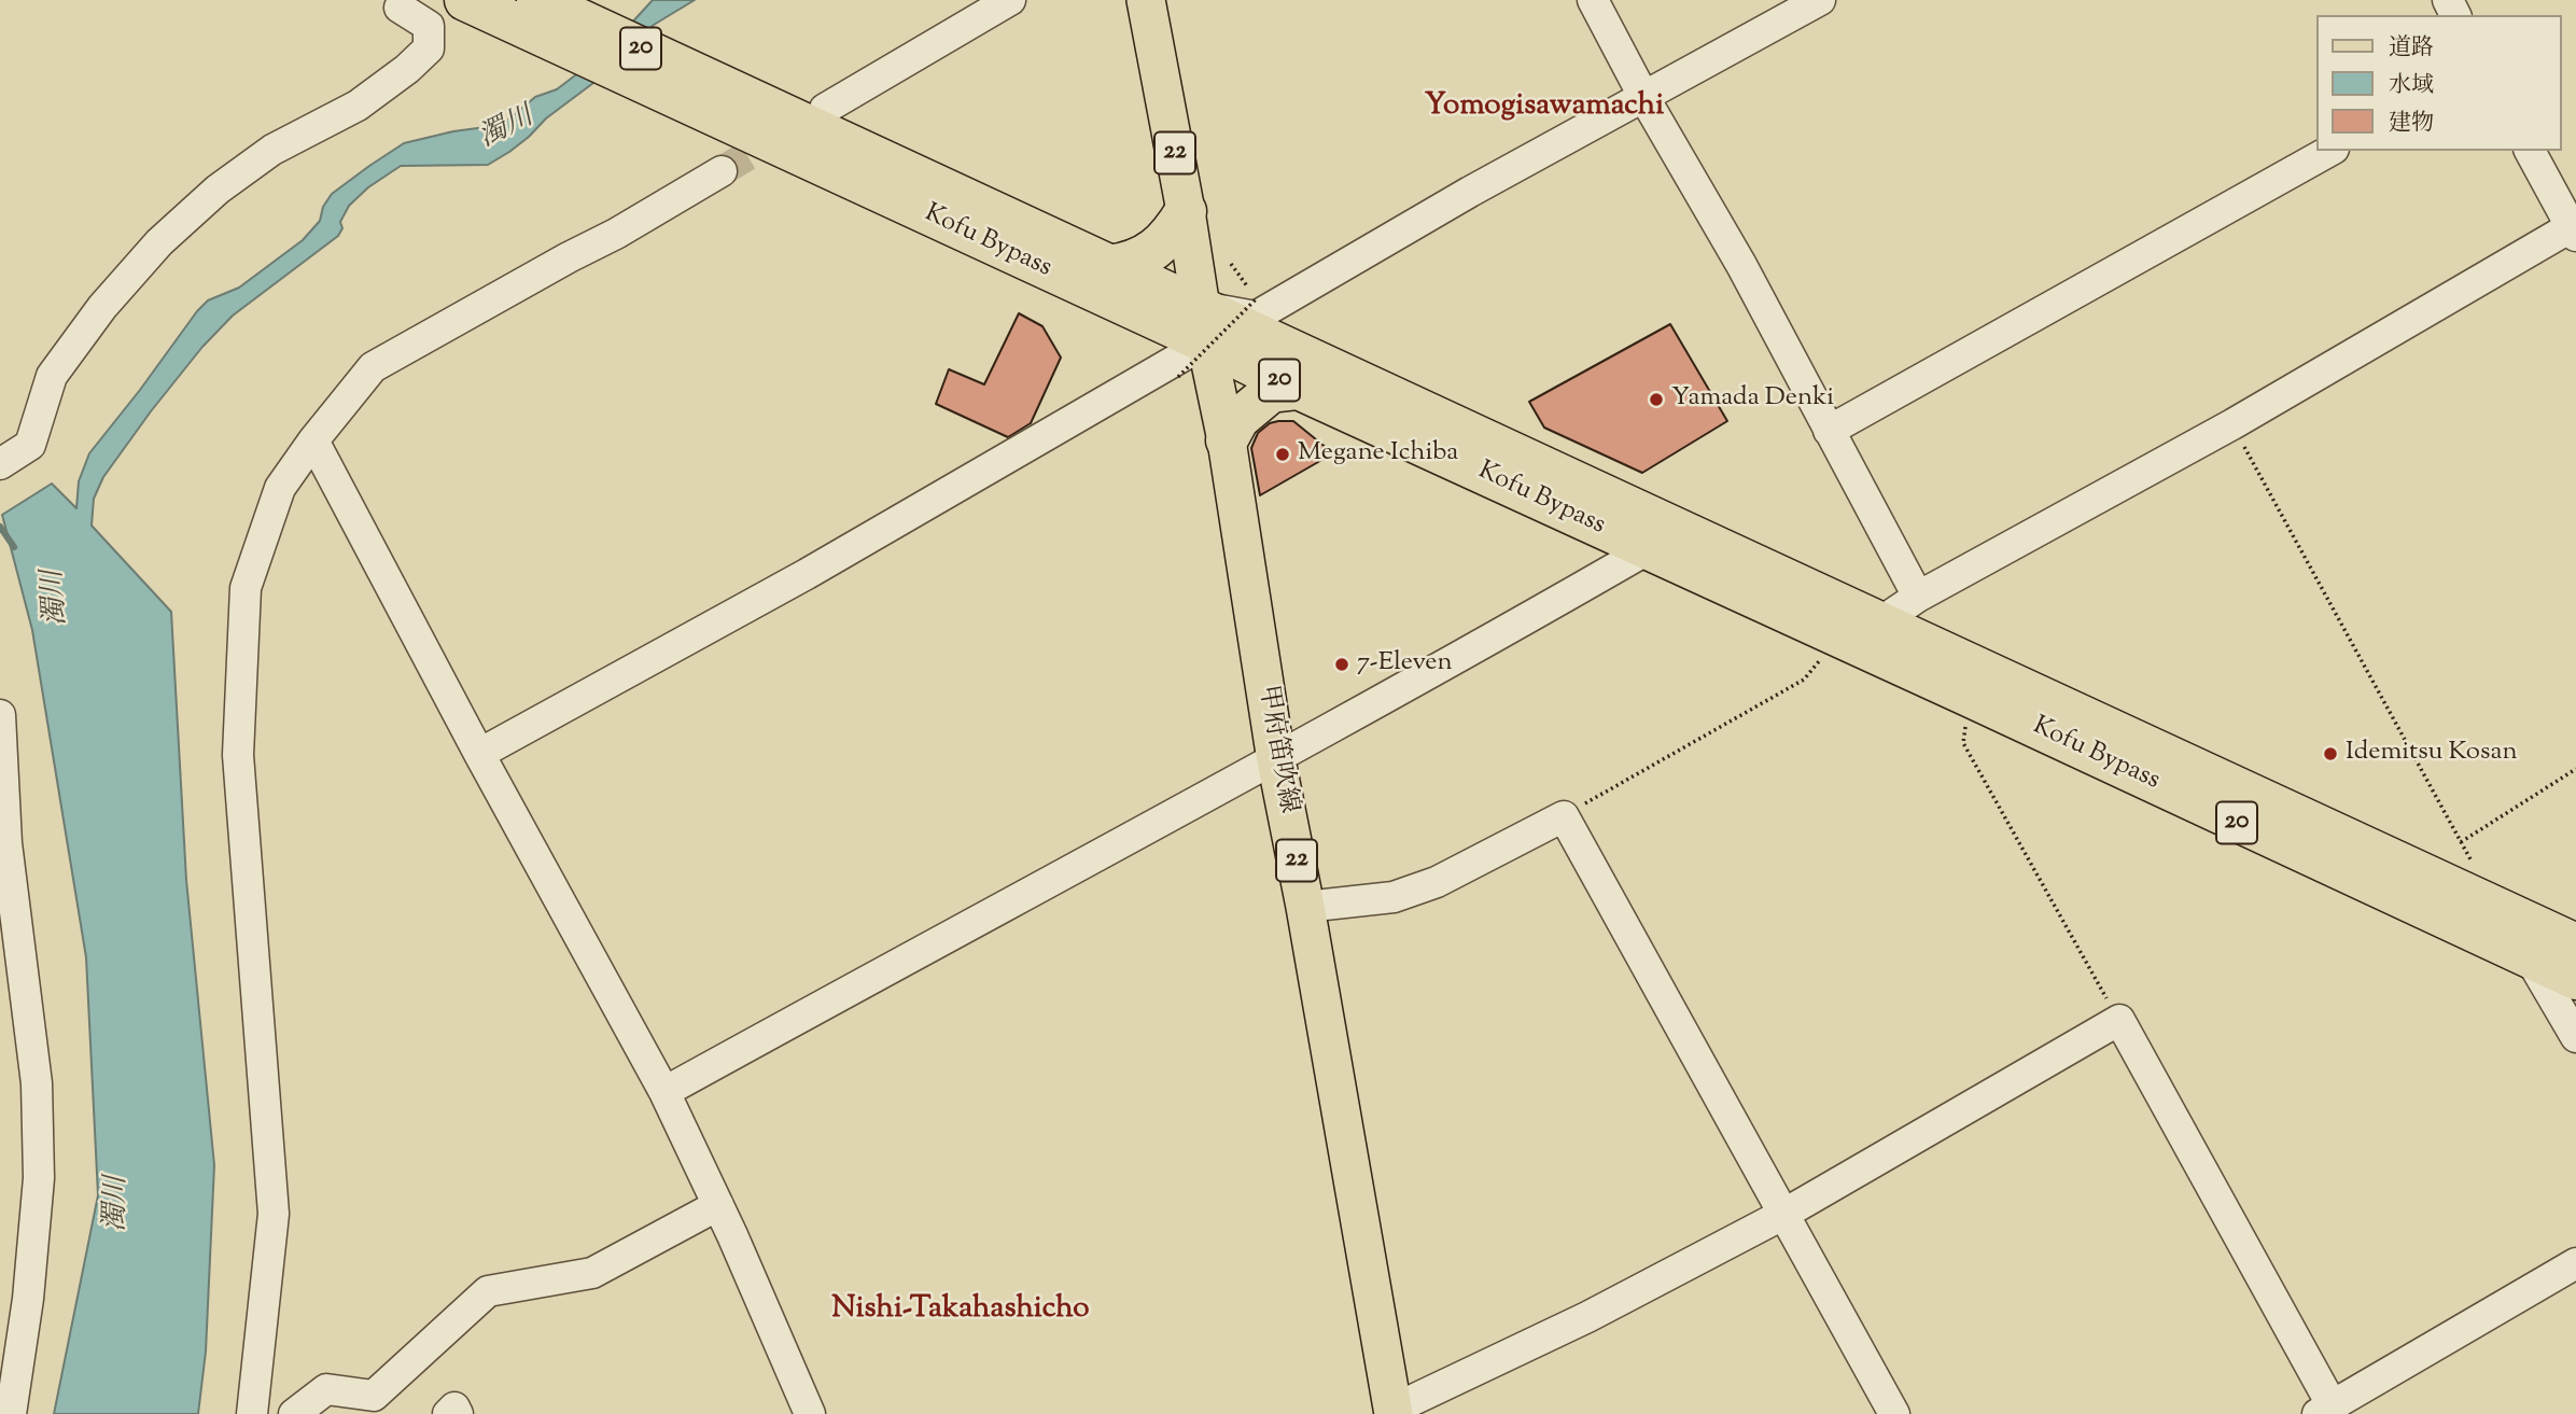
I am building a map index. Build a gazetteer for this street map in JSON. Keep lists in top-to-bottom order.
{
  "streets": {
    "highway": ["20", "Kofu Bypass"],
    "main road": ["22", "甲府笛吹線"]
  },
  "crossings": [
    ["22", "Kofu Bypass"],
    ["22", "甲府笛吹線"],
    ["Kofu Bypass", "甲府笛吹線"]
  ],
  "districts": ["Yomogisawamachi", "Nishi-Takahashicho"],
  "water": ["濁川"],
  "places": [
    "Yamada Denki",
    "Megane Ichiba",
    "7-Eleven",
    "Idemitsu Kosan"
  ],
  "legend": ["道路", "水域", "建物"]
}
